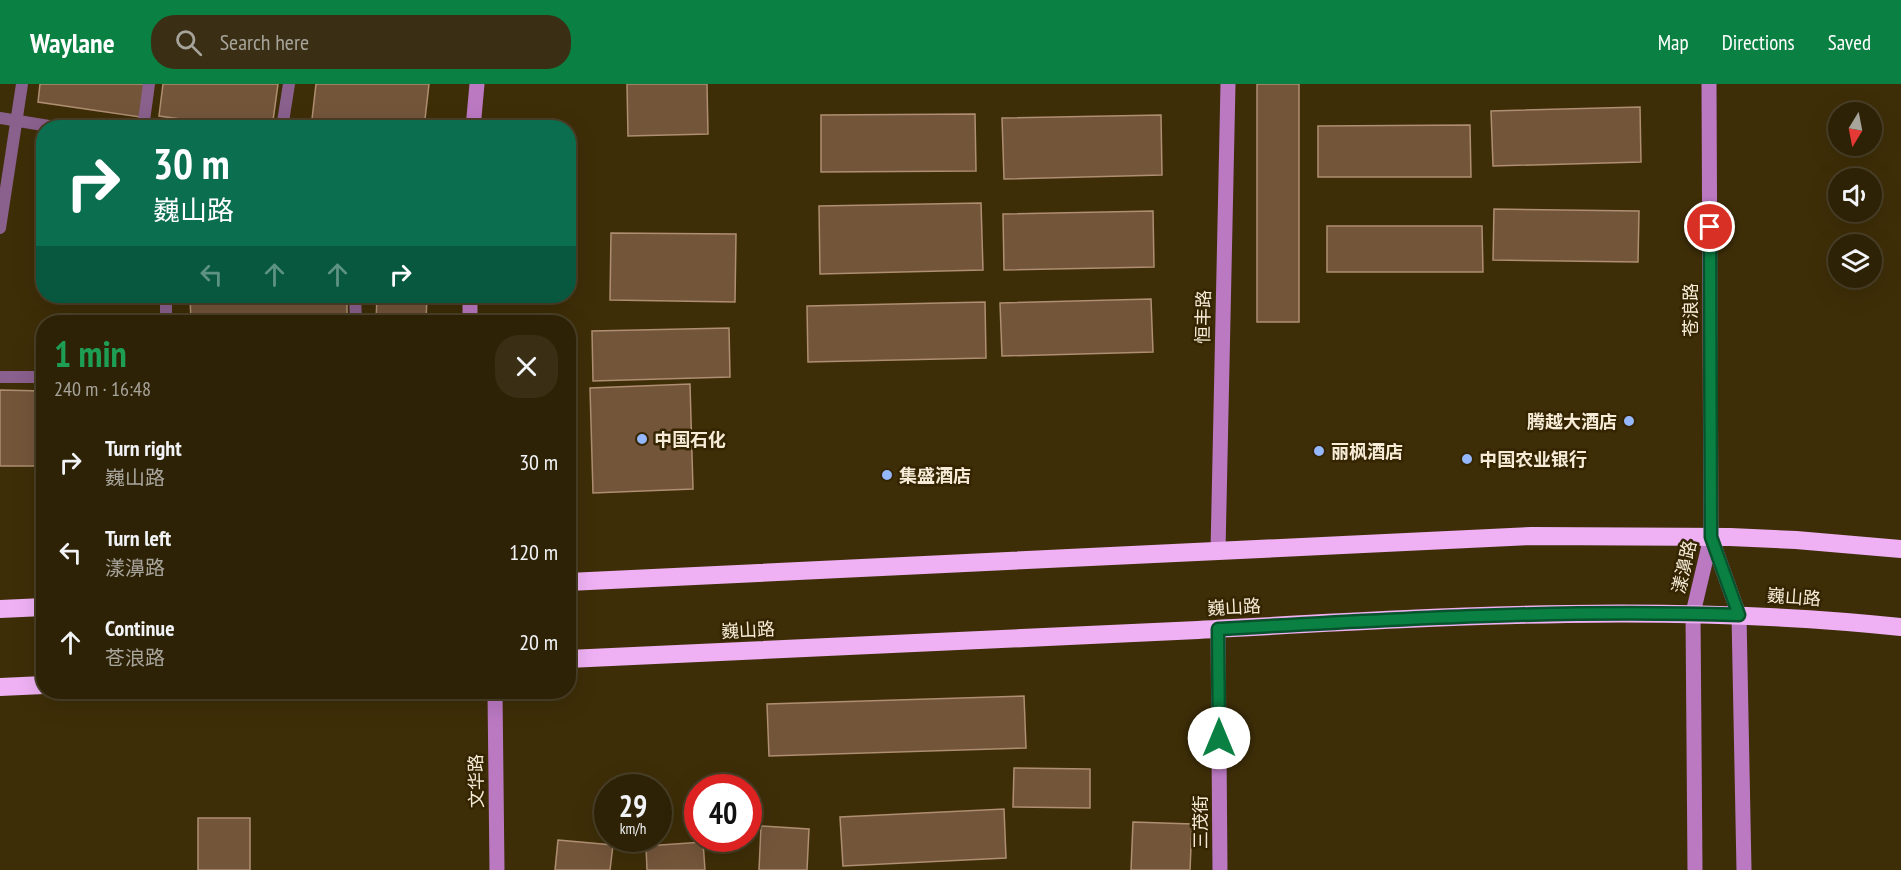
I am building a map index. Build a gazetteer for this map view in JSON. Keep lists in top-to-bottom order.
{
  "streets": {
    "highway": ["巍山路"],
    "street": [
      "苍浪路",
      "恒丰路",
      "漾濞路",
      "文华路",
      "三茂街"
    ]
  },
  "crossings": [
    ["苍浪路", "漾濞路"],
    ["漾濞路", "巍山路"],
    ["巍山路", "三茂街"]
  ],
  "places": [
    "腾越大酒店",
    "中国石化",
    "丽枫酒店",
    "中国农业银行",
    "集盛酒店"
  ],
  "north": "bottom",
  "page": {
    "header": "Waylane",
    "search": "Search here",
    "nav": ["Map", "Directions", "Saved"],
    "turn": ["30 m", "巍山路"],
    "heading": ["1 min", "240 m · 16:48"],
    "list": [
      {
        "name": "Turn right",
        "note": "巍山路",
        "value": "30 m"
      },
      {
        "name": "Turn left",
        "note": "漾濞路",
        "value": "120 m"
      },
      {
        "name": "Continue",
        "note": "苍浪路",
        "value": "20 m"
      }
    ],
    "speed": "29 km/h",
    "limit": "40"
  }
}
